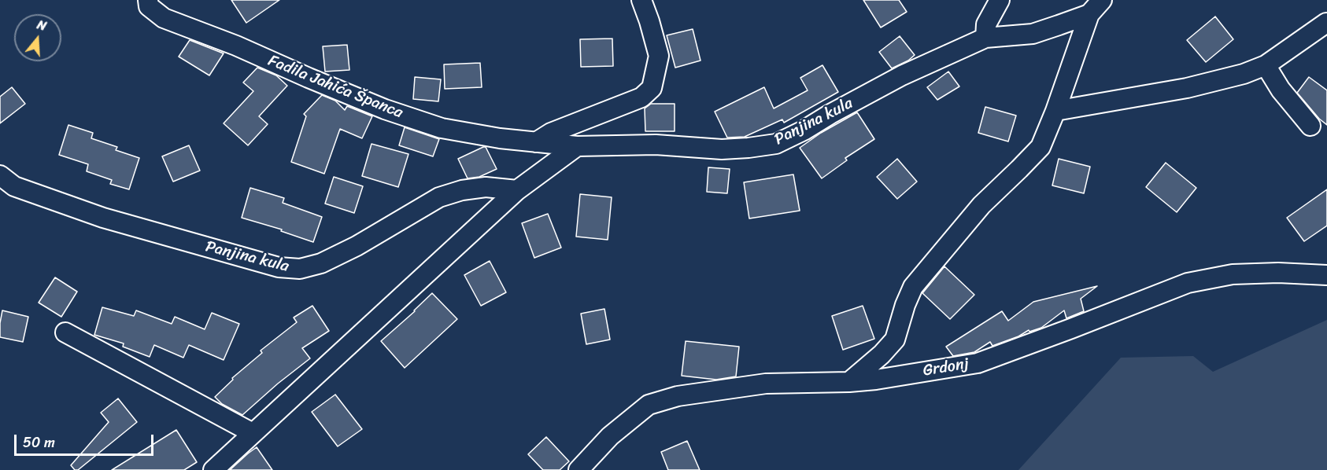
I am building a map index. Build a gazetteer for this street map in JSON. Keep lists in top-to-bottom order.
{
  "streets": {
    "street": ["Fadila Jahića Španca", "Panjina kula", "Grdonj"]
  },
  "crossings": [
    ["Fadila Jahića Španca", "Panjina kula"]
  ],
  "scale_bar": "50 m",
  "north": "top"
}
